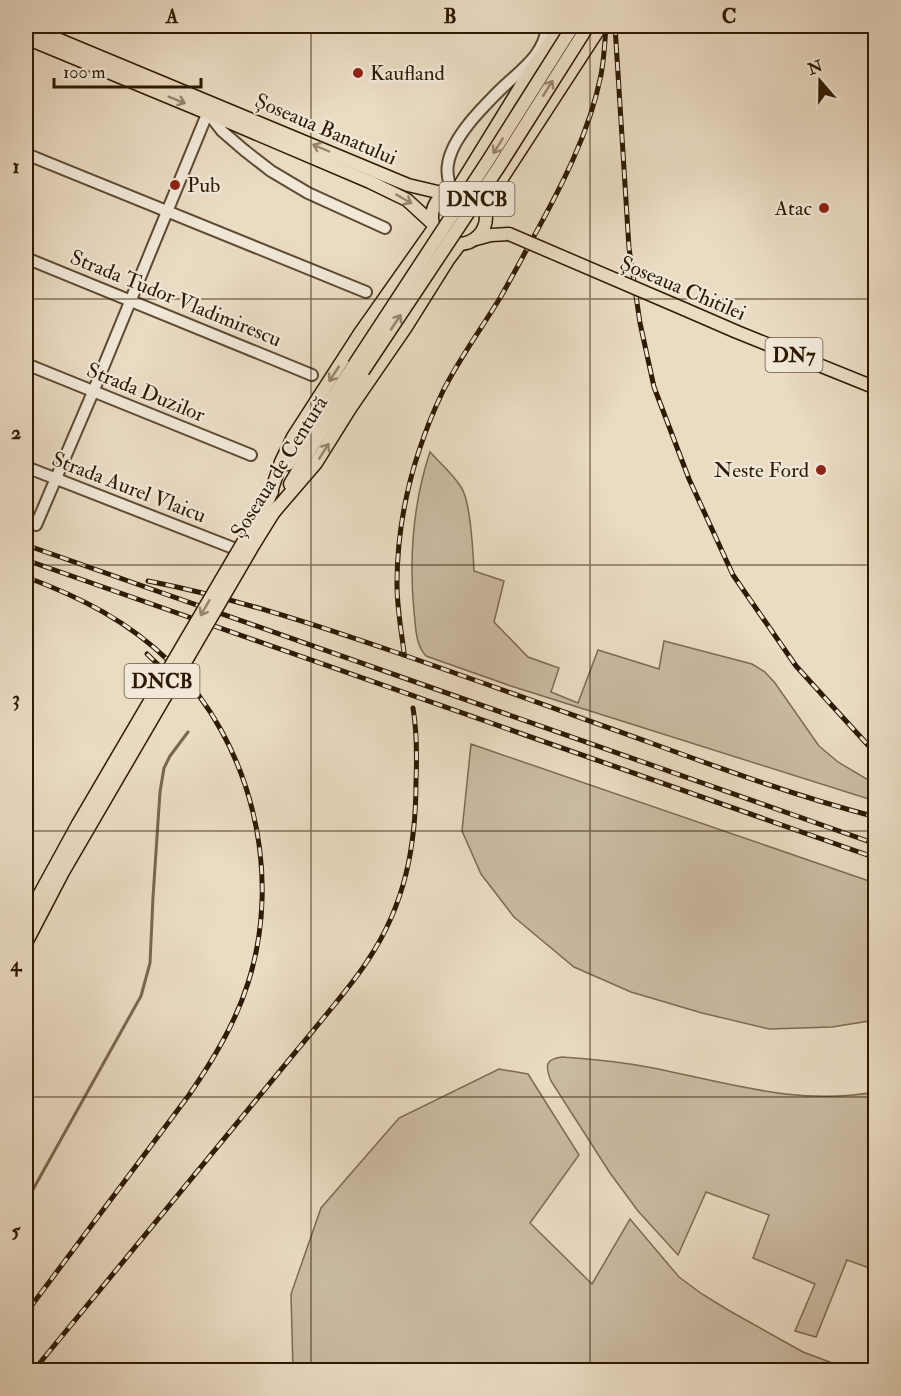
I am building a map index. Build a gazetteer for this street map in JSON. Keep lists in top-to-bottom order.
{
  "streets": {
    "main road": [
      "Șoseaua Banatului",
      "DNCB",
      "Șoseaua Chitilei",
      "DN7",
      "Șoseaua de Centură"
    ],
    "street": ["Strada Tudor Vladimirescu", "Strada Duzilor", "Strada Aurel Vlaicu"]
  },
  "crossings": [
    ["Șoseaua Banatului", "Șoseaua Chitilei"],
    ["Șoseaua Banatului", "DN7"],
    ["Șoseaua Chitilei", "DN7"],
    ["Șoseaua de Centură", "Strada Aurel Vlaicu"]
  ],
  "places": [
    "Kaufland",
    "Pub",
    "Atac",
    "Neste Ford"
  ],
  "scale_bar": "100 m",
  "north": "top",
  "grid": {
    "columns": ["A", "B", "C"],
    "rows": [
      "1",
      "2",
      "3",
      "4",
      "5"
    ]
  }
}
